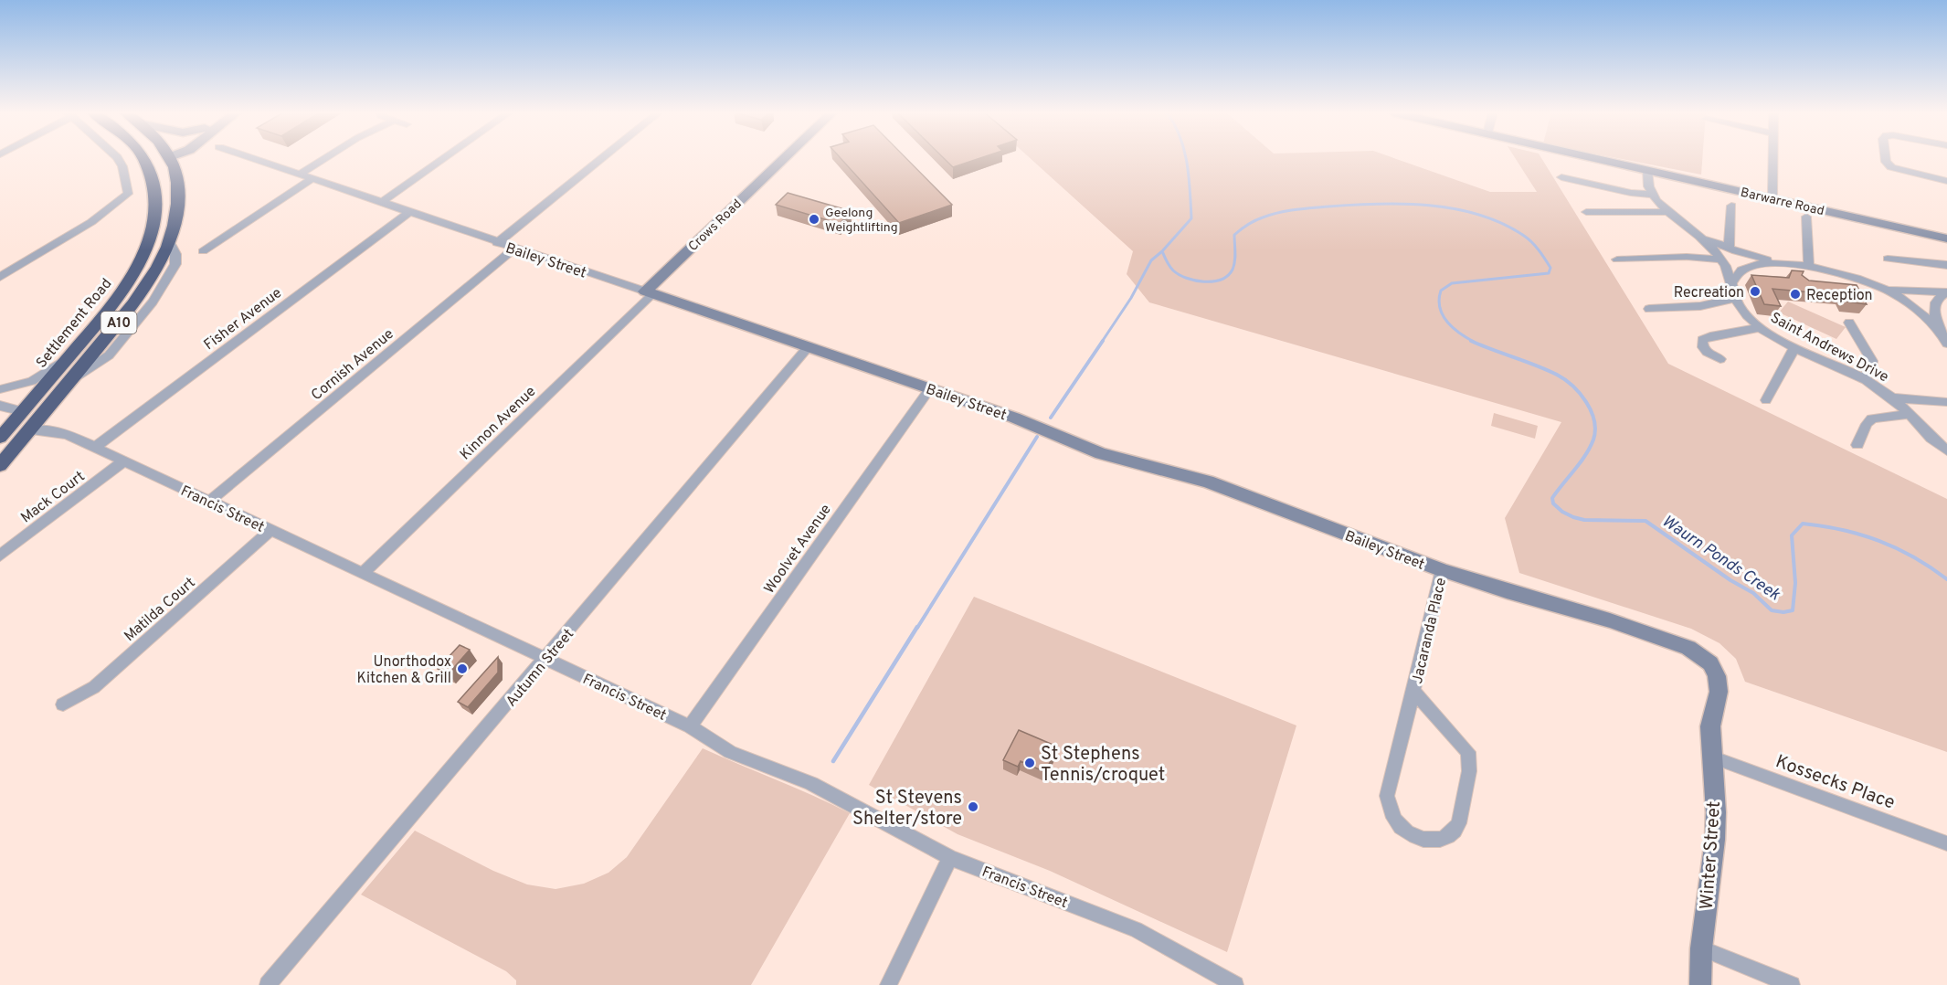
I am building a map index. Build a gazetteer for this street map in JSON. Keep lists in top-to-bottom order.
{
  "streets": {
    "highway": ["Settlement Road", "A10", "Francis Street"],
    "street": [
      "Barwarre Road",
      "Crows Road",
      "Bailey Street",
      "Fisher Avenue",
      "Saint Andrews Drive",
      "Cornish Avenue",
      "Kinnon Avenue",
      "Mack Court",
      "Woolvet Avenue",
      "Matilda Court",
      "Jacaranda Place",
      "Autumn Street",
      "Kossecks Place",
      "Winter Street"
    ]
  },
  "crossings": [
    ["Crows Road", "Bailey Street"],
    ["Crows Road", "Kinnon Avenue"],
    ["Bailey Street", "Fisher Avenue"],
    ["Bailey Street", "Cornish Avenue"],
    ["Bailey Street", "Kinnon Avenue"],
    ["Bailey Street", "Woolvet Avenue"],
    ["Bailey Street", "Jacaranda Place"],
    ["Bailey Street", "Autumn Street"],
    ["Bailey Street", "Winter Street"],
    ["Fisher Avenue", "Francis Street"],
    ["Settlement Road", "Francis Street"],
    ["A10", "Francis Street"],
    ["Cornish Avenue", "Francis Street"],
    ["Kinnon Avenue", "Francis Street"],
    ["Mack Court", "Francis Street"],
    ["Francis Street", "Woolvet Avenue"],
    ["Francis Street", "Matilda Court"],
    ["Francis Street", "Autumn Street"],
    ["Kossecks Place", "Winter Street"]
  ],
  "water": ["Waurn Ponds Creek"],
  "places": [
    "Geelong Weightlifting",
    "Recreation",
    "Reception",
    "Unorthodox Kitchen & Grill",
    "St Stephens Tennis/croquet",
    "St Stevens Shelter/store"
  ]
}
